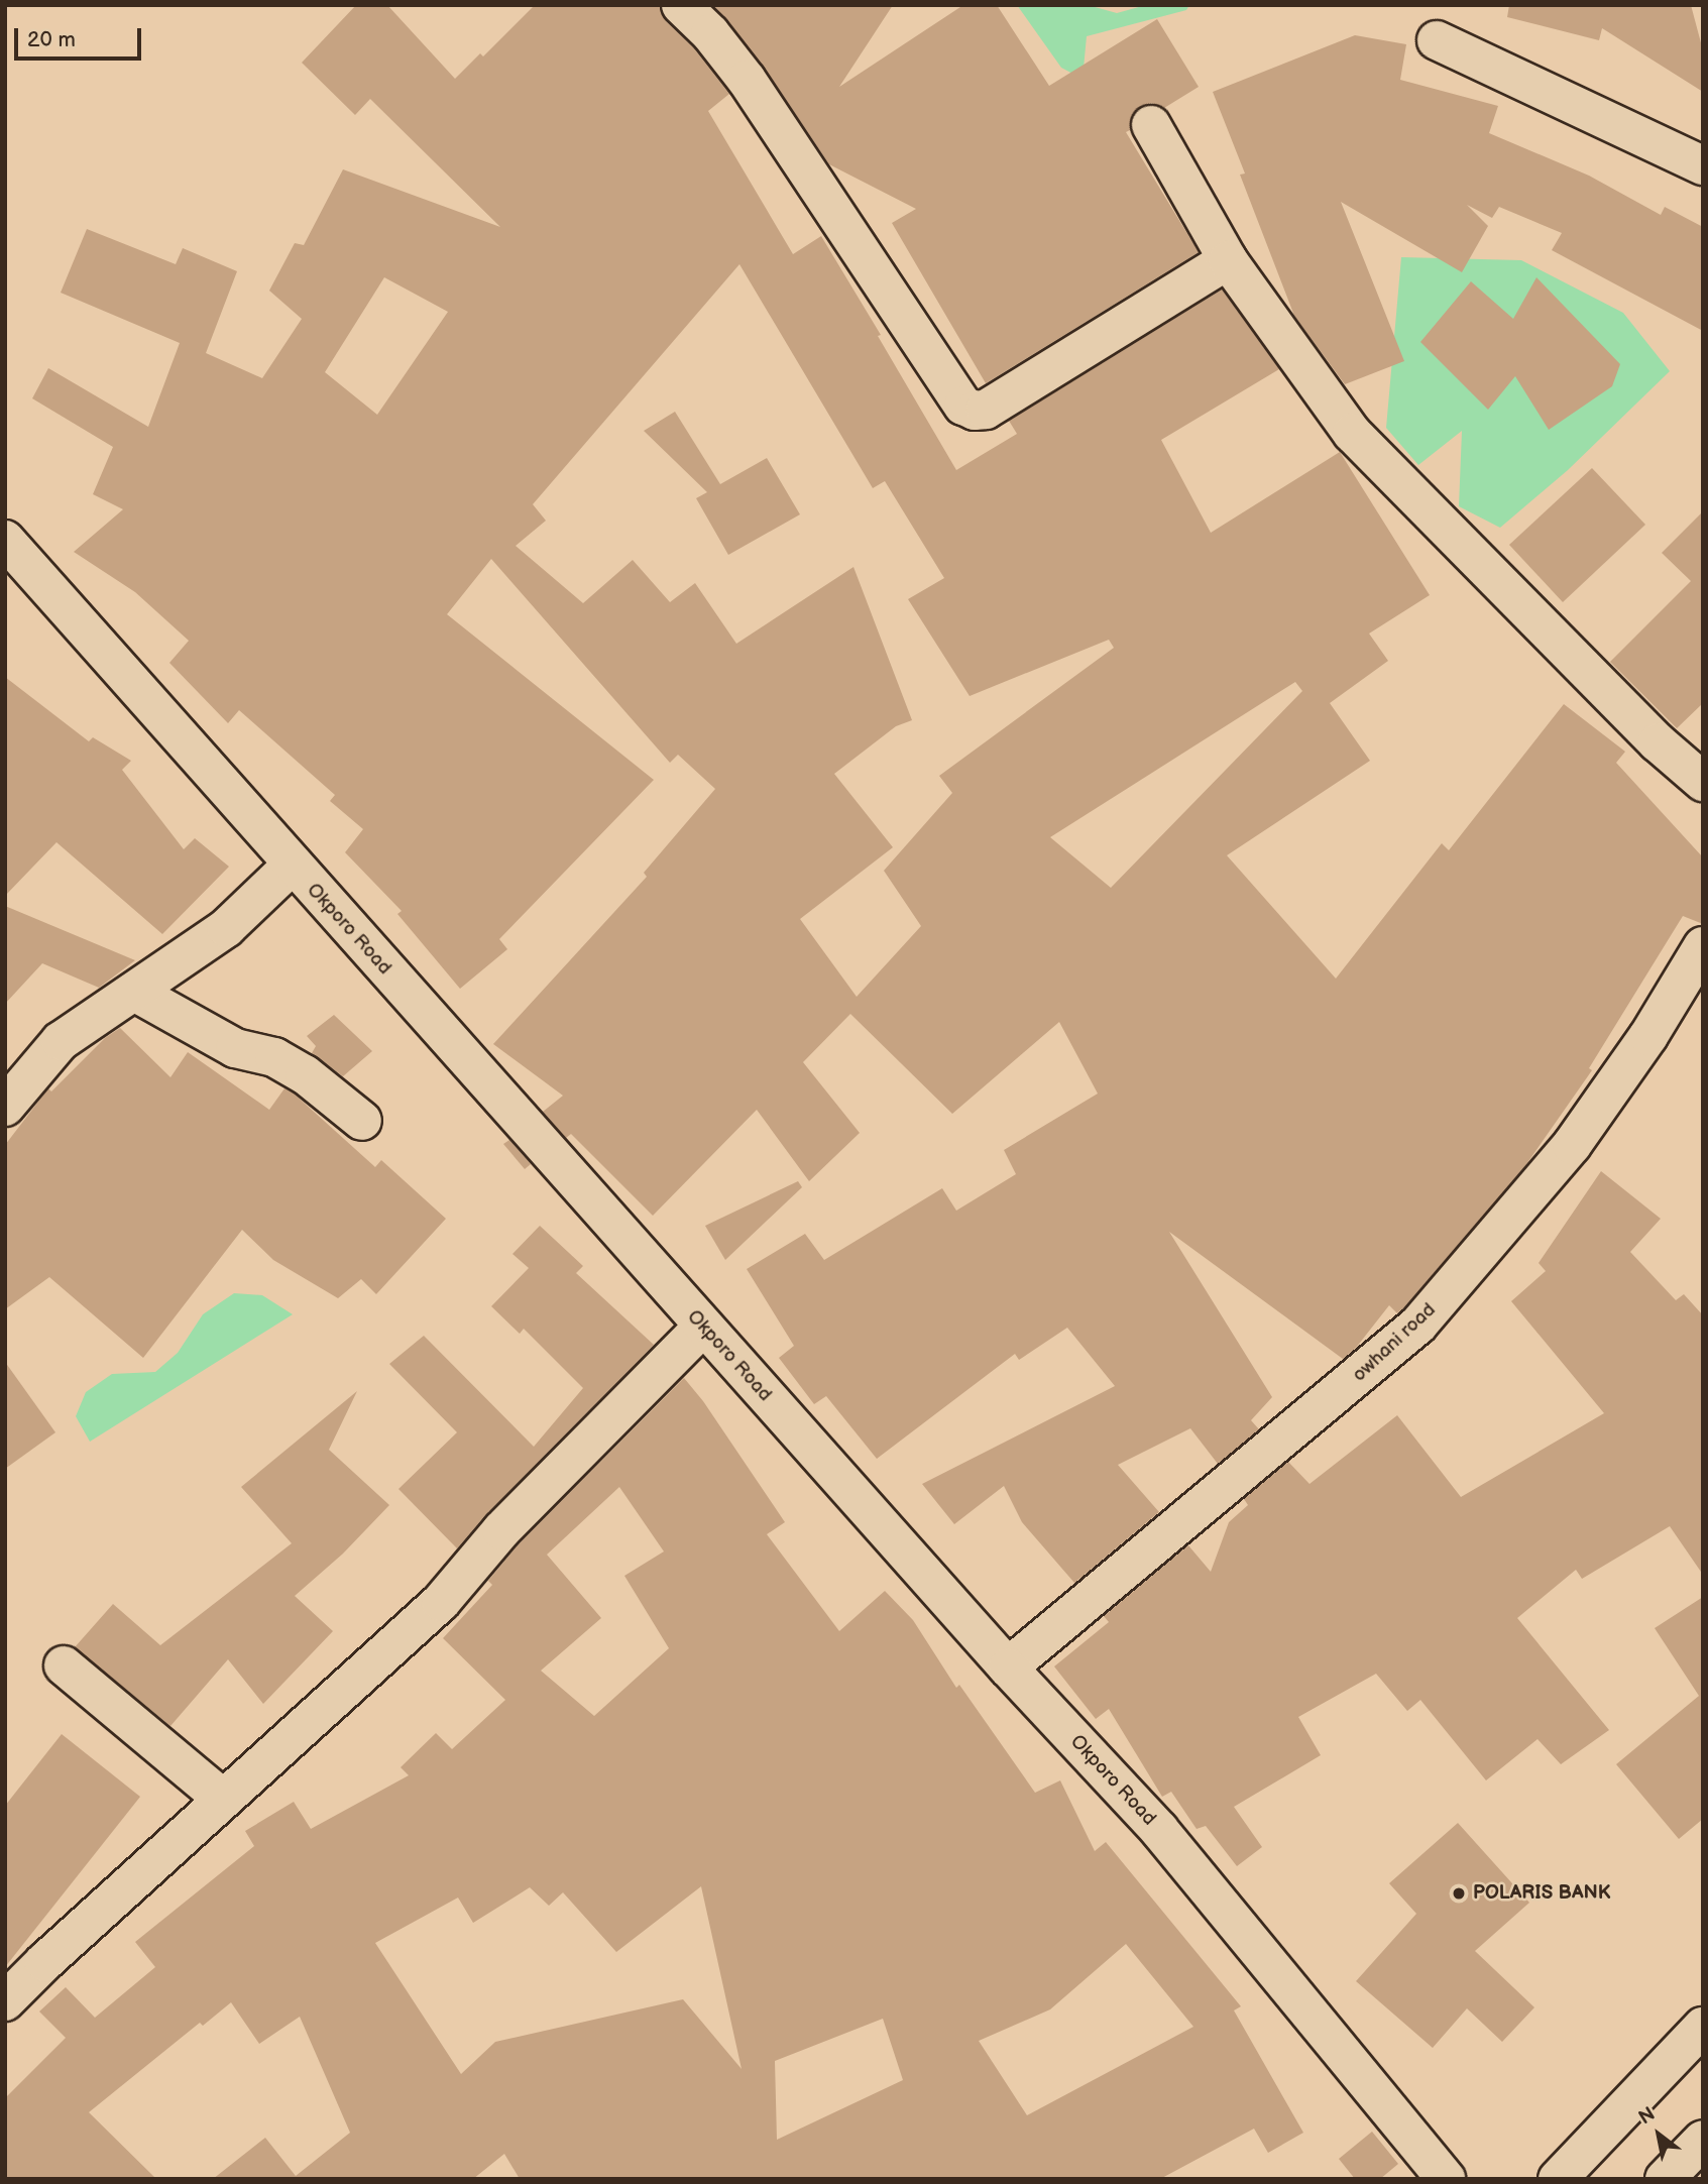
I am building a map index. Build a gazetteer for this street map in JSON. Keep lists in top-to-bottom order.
{
  "streets": {
    "street": ["Okporo Road", "owhani road"]
  },
  "crossings": [
    ["Okporo Road", "owhani road"]
  ],
  "places": ["POLARIS BANK"],
  "scale_bar": "20 m",
  "north": "top left"
}
